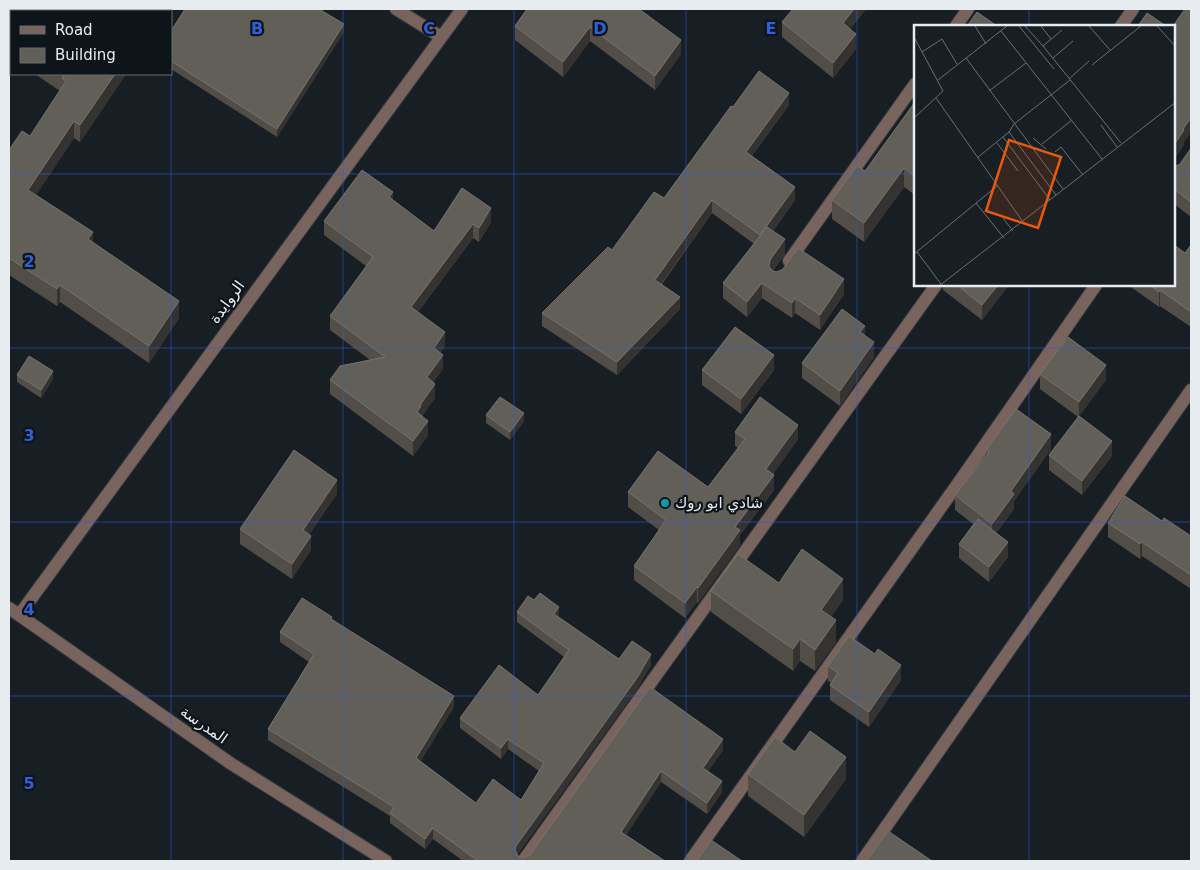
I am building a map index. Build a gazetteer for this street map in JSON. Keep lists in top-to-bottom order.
{
  "streets": {
    "street": ["الروايدة", "المدرسة"]
  },
  "crossings": [
    ["الروايدة", "المدرسة"]
  ],
  "places": ["شادي ابو روك"],
  "legend": ["Road", "Building"],
  "grid": {
    "columns": [
      "B",
      "C",
      "D",
      "E"
    ],
    "rows": [
      "2",
      "3",
      "4",
      "5"
    ]
  }
}
